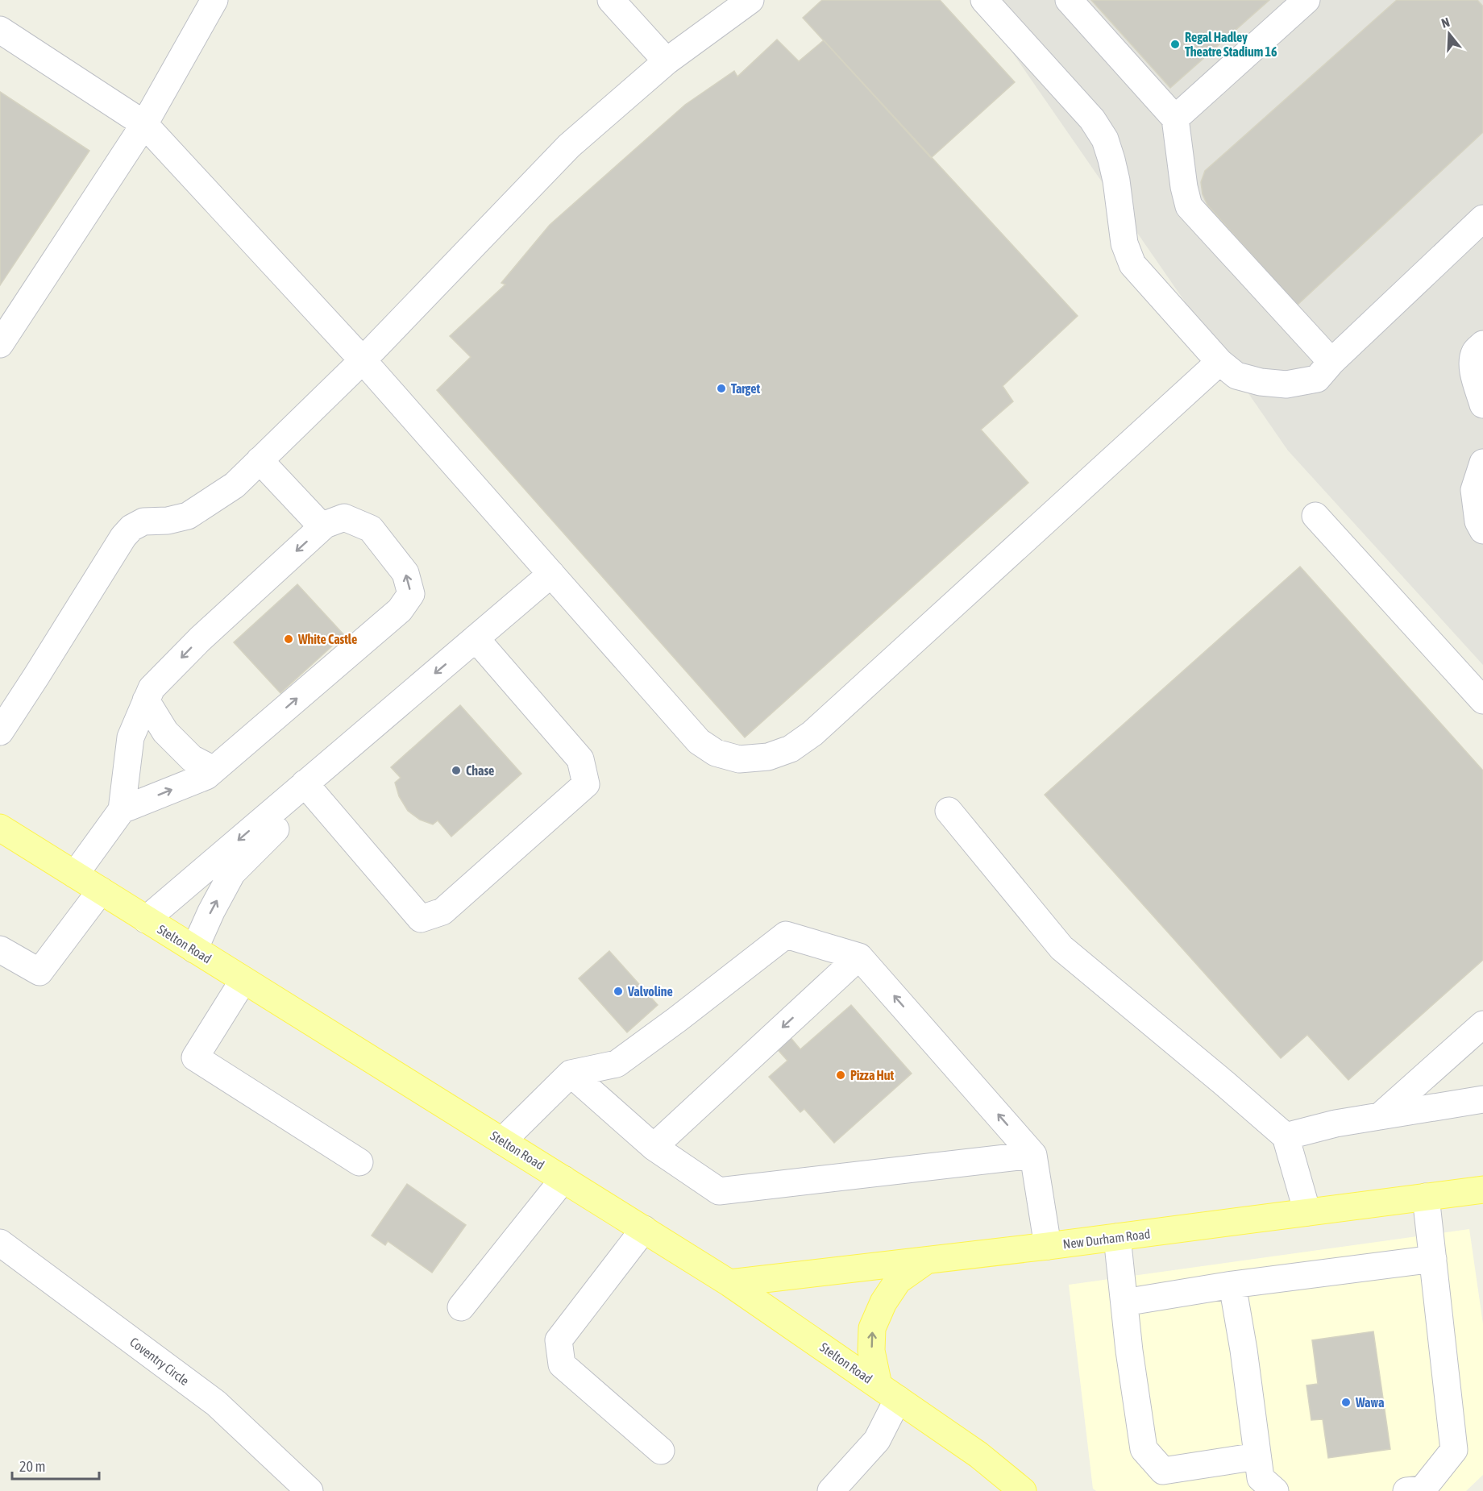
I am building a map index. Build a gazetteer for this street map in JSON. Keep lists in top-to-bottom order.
{
  "streets": {
    "main road": ["Stelton Road", "New Durham Road"],
    "street": ["Coventry Circle"]
  },
  "crossings": [
    ["Stelton Road", "New Durham Road"]
  ],
  "places": [
    "Regal Hadley Theatre Stadium 16",
    "Target",
    "White Castle",
    "Chase",
    "Valvoline",
    "Pizza Hut",
    "Wawa"
  ],
  "scale_bar": "20 m",
  "north": "top"
}
